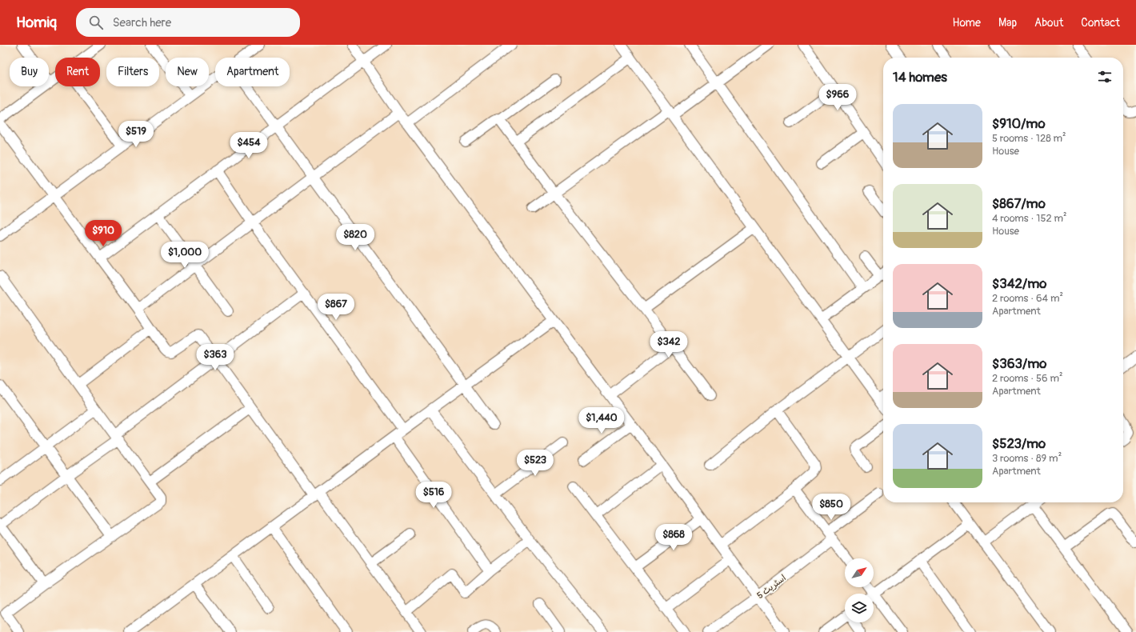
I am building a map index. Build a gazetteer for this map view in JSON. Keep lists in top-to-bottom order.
{
  "streets": {
    "street": ["اسٹریٹ 5"]
  },
  "north": "top right",
  "page": {
    "header": "Homiq",
    "search": "Search here",
    "nav": [
      "Home",
      "Map",
      "About",
      "Contact"
    ],
    "chip": [
      "Buy",
      "Rent",
      "Filters",
      "New",
      "Apartment"
    ],
    "heading": "14 homes",
    "price": [
      "$966",
      "$519",
      "$454",
      "$910",
      "$820",
      "$1,000",
      "$867",
      "$342",
      "$363",
      "$1,440",
      "$523",
      "$516",
      "$850",
      "$868"
    ],
    "list": [
      {
        "name": "$910/mo",
        "note": "5 rooms · 128 m² · House"
      },
      {
        "name": "$867/mo",
        "note": "4 rooms · 152 m² · House"
      },
      {
        "name": "$342/mo",
        "note": "2 rooms · 64 m² · Apartment"
      },
      {
        "name": "$363/mo",
        "note": "2 rooms · 56 m² · Apartment"
      },
      {
        "name": "$523/mo",
        "note": "3 rooms · 89 m² · Apartment"
      }
    ]
  }
}
